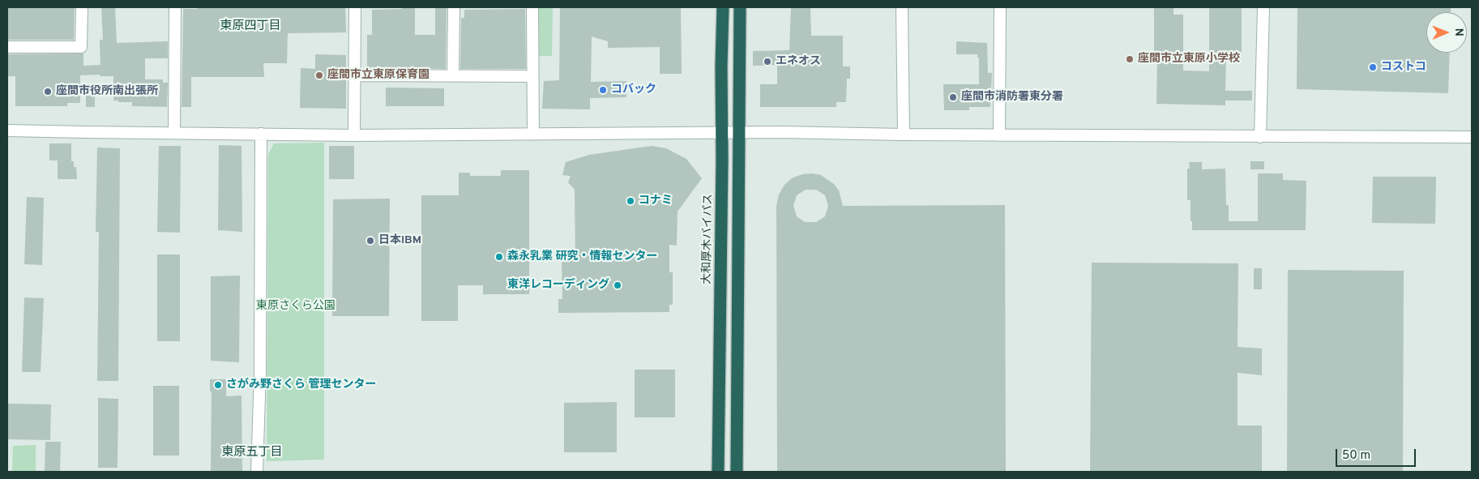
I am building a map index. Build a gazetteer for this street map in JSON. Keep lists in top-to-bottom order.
{
  "streets": {
    "highway": ["大和厚木バイパス"]
  },
  "districts": ["東原四丁目", "東原五丁目"],
  "parks": ["東原さくら公園"],
  "places": [
    "座間市立東原小学校",
    "エネオス",
    "コストコ",
    "座間市立東原保育園",
    "コバック",
    "座間市役所南出張所",
    "座間市消防署東分署",
    "コナミ",
    "日本IBM",
    "森永乳業 研究・情報センター",
    "東洋レコーディング",
    "さがみ野さくら 管理センター"
  ],
  "scale_bar": "50 m",
  "north": "right"
}
